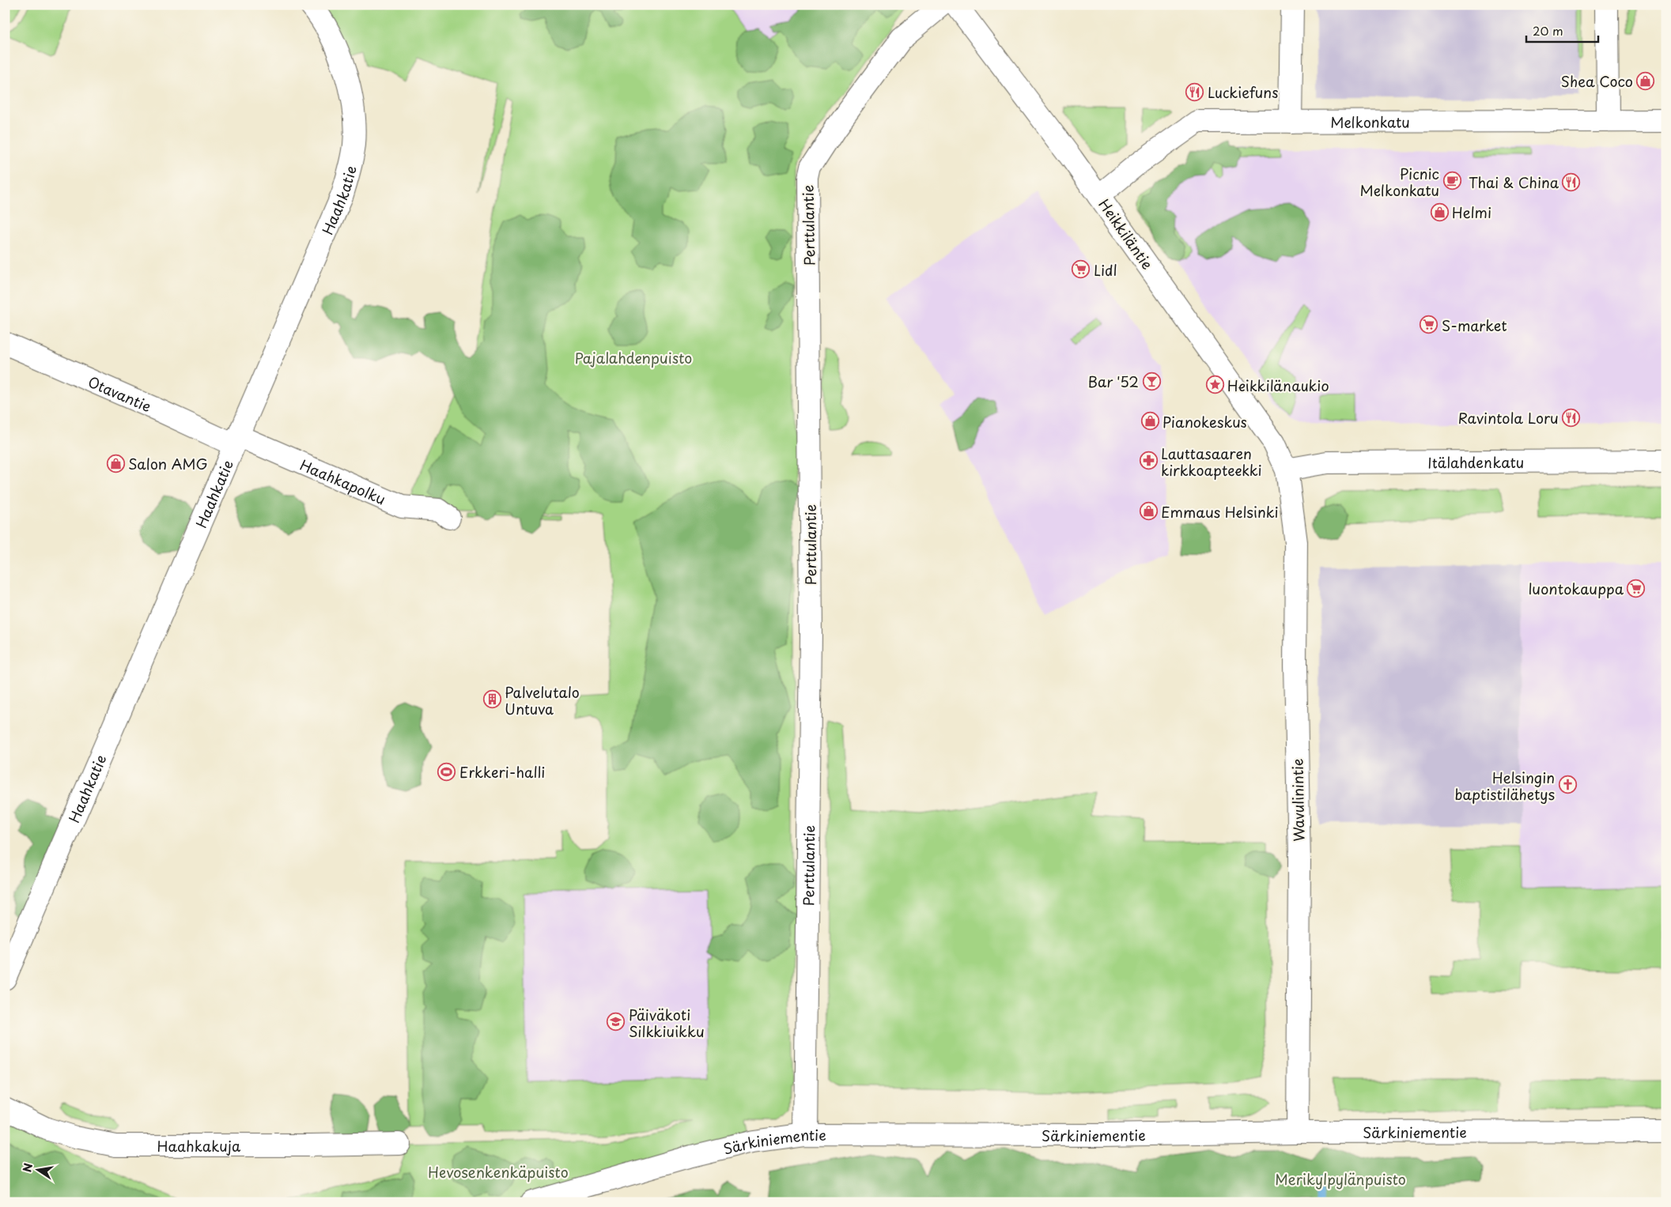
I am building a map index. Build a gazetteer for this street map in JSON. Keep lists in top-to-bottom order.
{
  "streets": {
    "street": [
      "Melkonkatu",
      "Haahkatie",
      "Perttulantie",
      "Heikkiläntie",
      "Otavantie",
      "Itälahdenkatu",
      "Haahkapolku",
      "Wavulinintie",
      "Särkiniementie",
      "Haahkakuja"
    ]
  },
  "crossings": [
    ["Melkonkatu", "Heikkiläntie"],
    ["Haahkatie", "Otavantie"],
    ["Haahkatie", "Haahkapolku"],
    ["Perttulantie", "Särkiniementie"],
    ["Heikkiläntie", "Itälahdenkatu"],
    ["Heikkiläntie", "Wavulinintie"],
    ["Otavantie", "Haahkapolku"],
    ["Itälahdenkatu", "Wavulinintie"],
    ["Wavulinintie", "Särkiniementie"]
  ],
  "parks": ["Pajalahdenpuisto", "Hevosenkenkäpuisto", "Merikylpylänpuisto"],
  "places": {
    "shop": [
      "Shea Coco",
      "Helmi",
      "Pianokeskus",
      "Salon AMG",
      "Emmaus Helsinki"
    ],
    "restaurant": ["Luckiefuns", "Thai & China", "Ravintola Loru"],
    "cafe": ["Picnic Melkonkatu"],
    "supermarket": ["Lidl", "S-market", "luontokauppa"],
    "bar": ["Bar '52"],
    "place": ["Heikkilänaukio"],
    "pharmacy": ["Lauttasaaren kirkkoapteekki"],
    "building": ["Palvelutalo Untuva"],
    "sports": ["Erkkeri-halli"],
    "church": ["Helsingin baptistilähetys"],
    "school or university": ["Päiväkoti Silkkiuikku"]
  },
  "scale_bar": "20 m",
  "north": "left"
}
